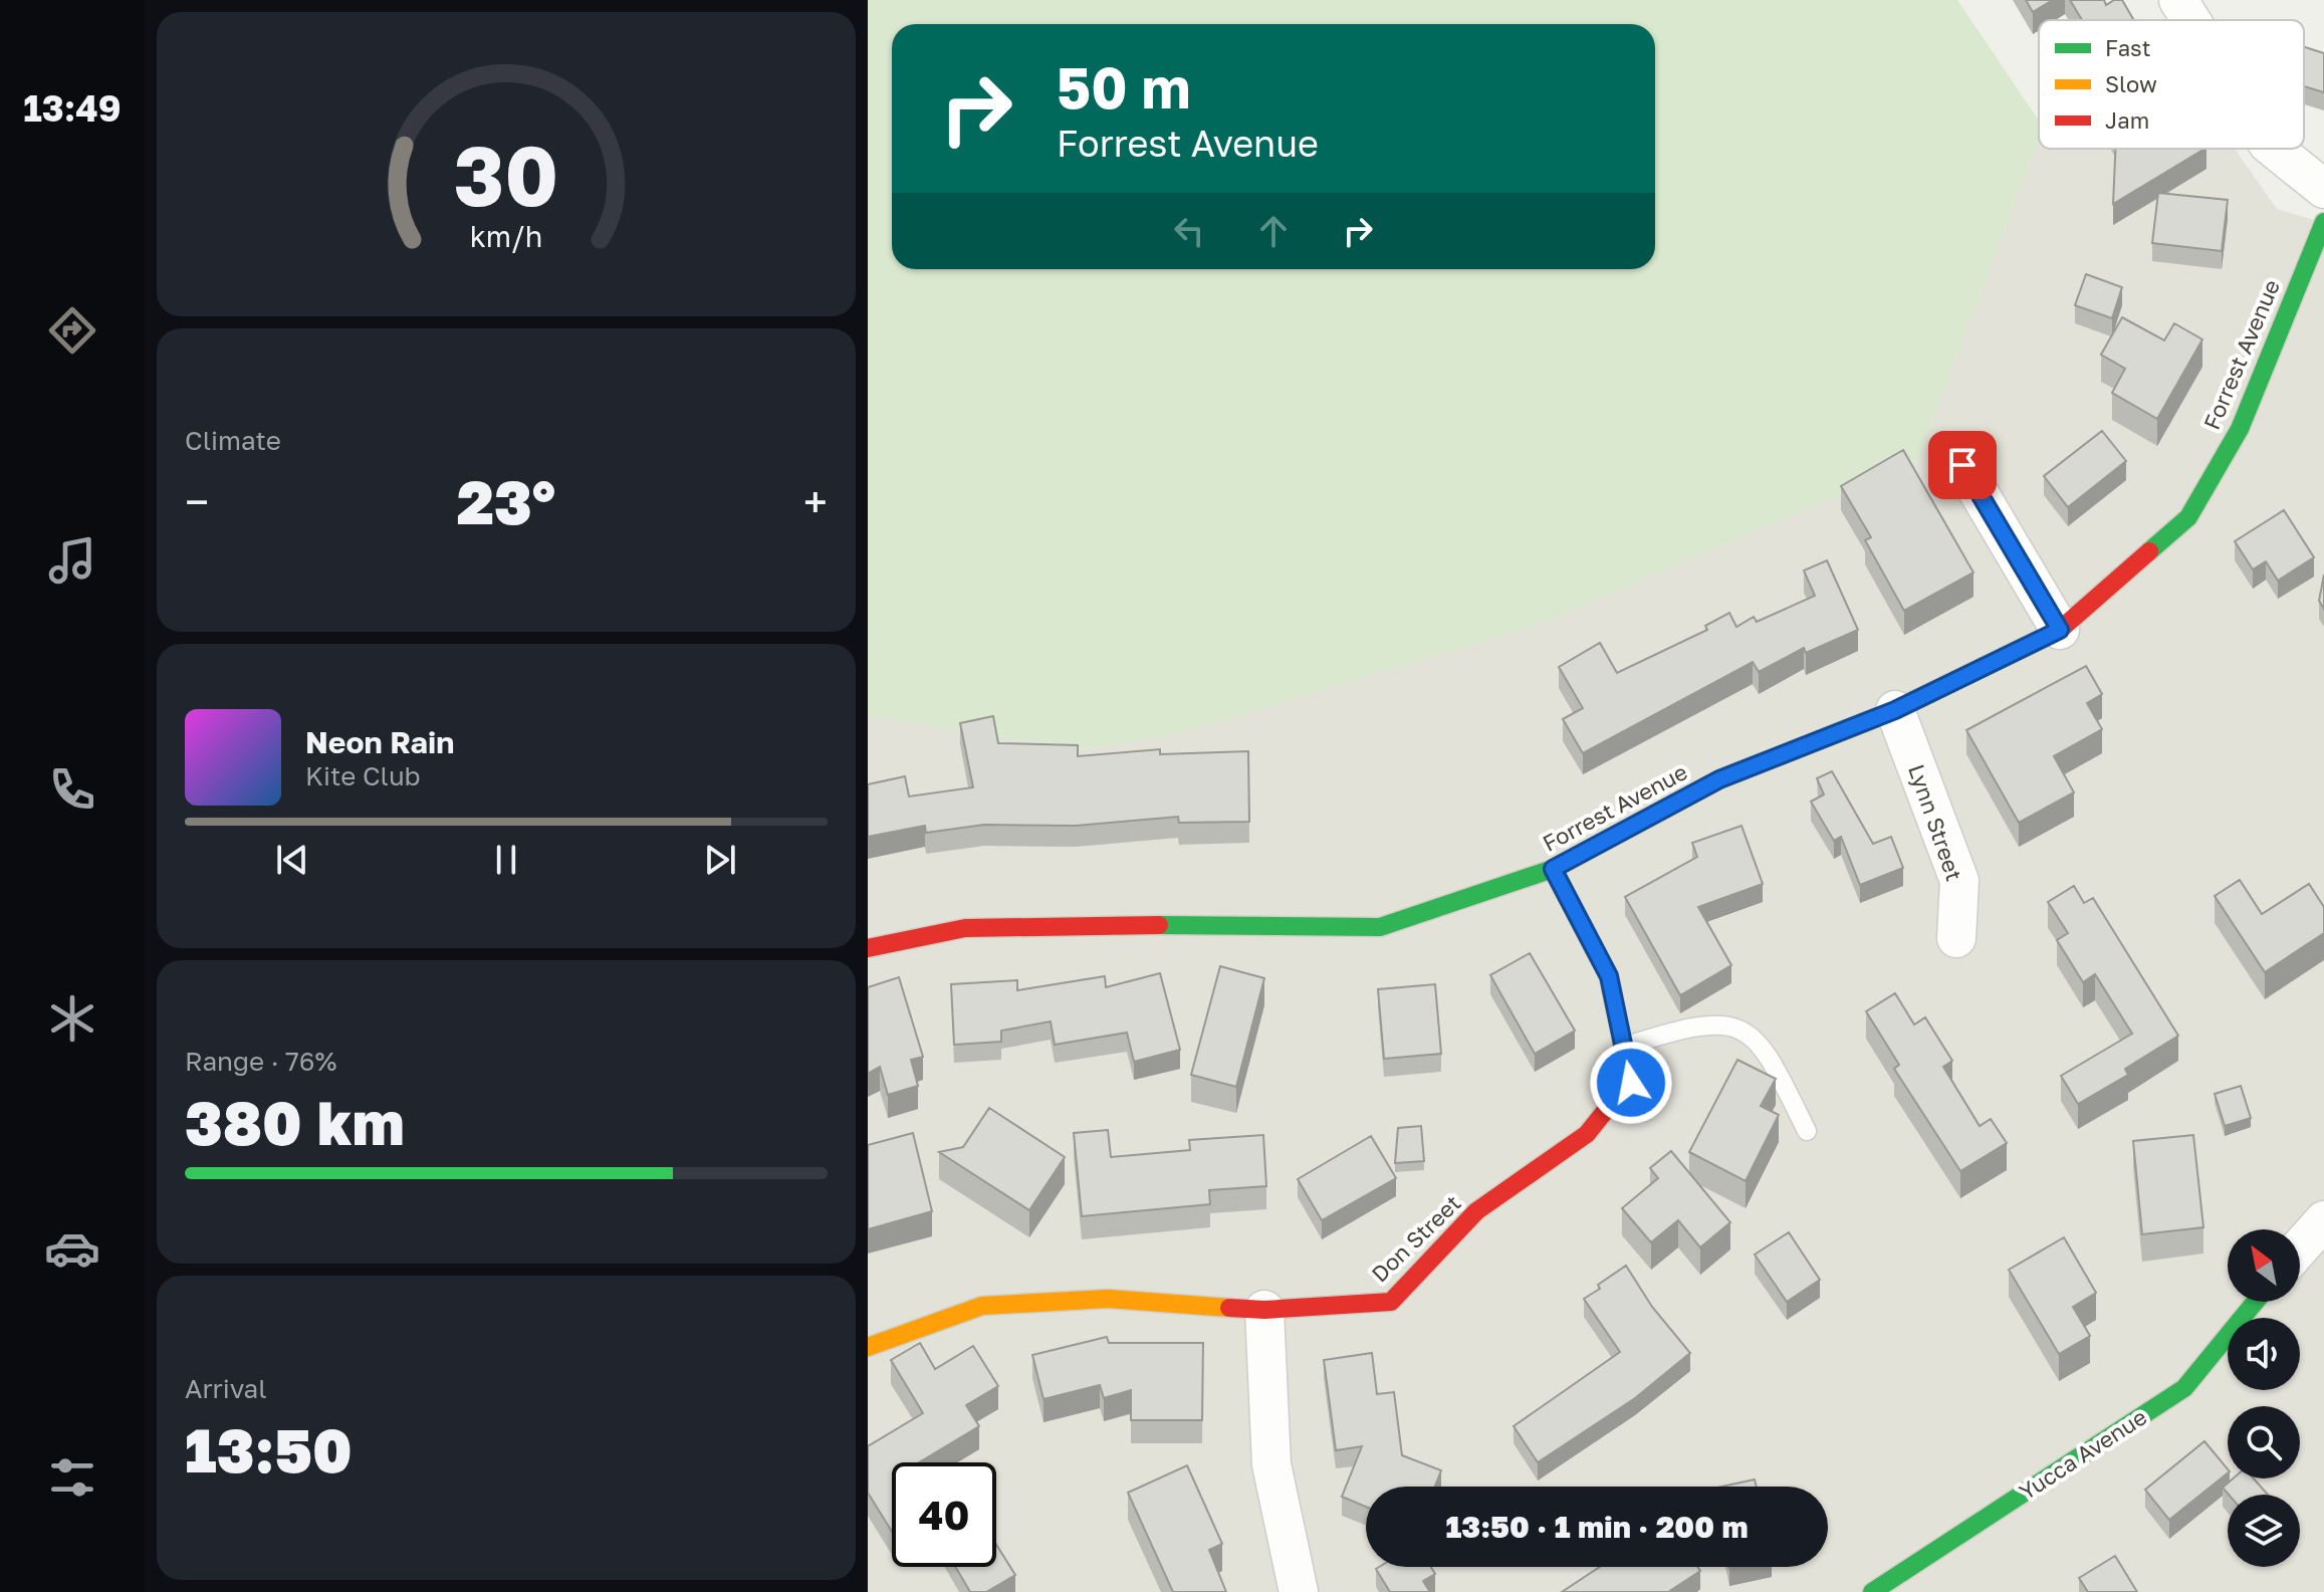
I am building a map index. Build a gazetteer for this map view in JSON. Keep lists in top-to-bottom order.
{
  "streets": {
    "street": [
      "Forrest Avenue",
      "Lynn Street",
      "Don Street",
      "Yucca Avenue"
    ]
  },
  "crossings": [
    ["Forrest Avenue", "Lynn Street"],
    ["Forrest Avenue", "Don Street"]
  ],
  "legend": ["Fast", "Slow", "Jam"],
  "north": "top left",
  "page": {
    "tabs": "13:49",
    "turn": ["50 m", "Forrest Avenue"],
    "tile": [
      "Climate",
      ["Range · 76%", "380 km"],
      ["Arrival", "13:50"]
    ],
    "heat": ["−", "23°", "+"],
    "song": ["Neon Rain", "Kite Club"],
    "limit": "40",
    "trip": "13:50 · 1 min · 200 m",
    "gauge": ["30", "km/h"]
  }
}
